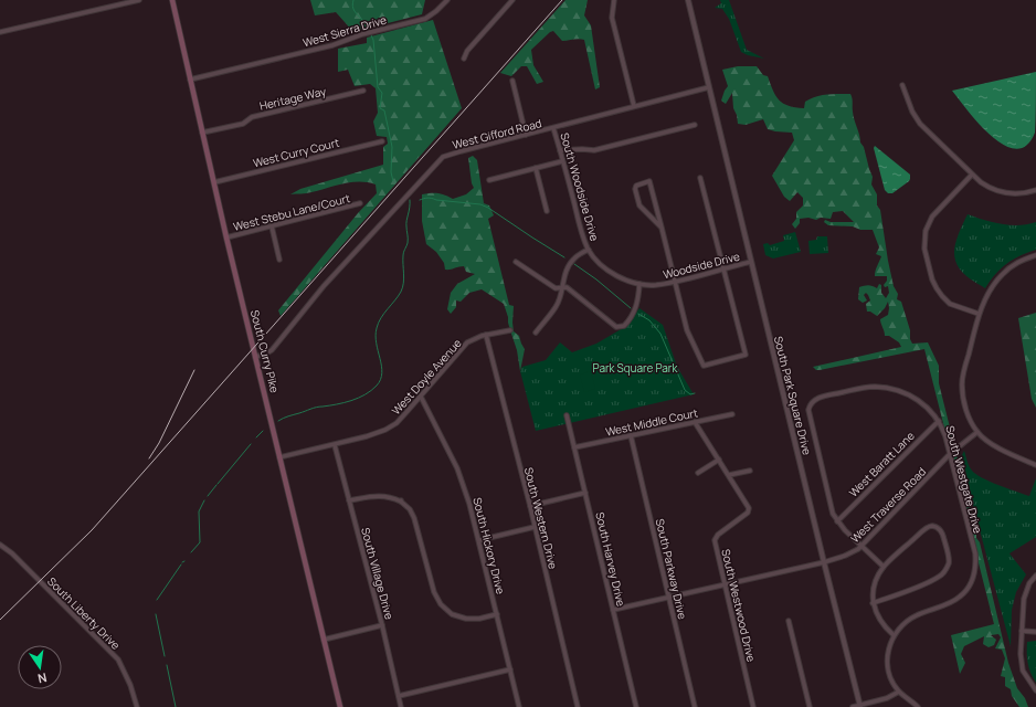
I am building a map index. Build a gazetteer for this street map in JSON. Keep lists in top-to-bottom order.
{
  "streets": {
    "main road": ["South Curry Pike"],
    "street": [
      "West Sierra Drive",
      "Heritage Way",
      "West Gifford Road",
      "West Curry Court",
      "South Woodside Drive",
      "West Stebu Lane/Court",
      "Woodside Drive",
      "West Doyle Avenue",
      "South Park Square Drive",
      "West Middle Court",
      "West Baratt Lane",
      "South Westgate Drive",
      "West Traverse Road",
      "South Western Drive",
      "South Hickory Drive",
      "South Harvey Drive",
      "South Parkway Drive",
      "South Village Drive",
      "South Westwood Drive",
      "South Liberty Drive"
    ]
  },
  "crossings": [
    ["West Sierra Drive", "South Curry Pike"],
    ["Heritage Way", "South Curry Pike"],
    ["West Gifford Road", "South Woodside Drive"],
    ["West Gifford Road", "South Curry Pike"],
    ["West Gifford Road", "South Park Square Drive"],
    ["West Curry Court", "South Curry Pike"],
    ["South Woodside Drive", "Woodside Drive"],
    ["West Stebu Lane/Court", "South Curry Pike"],
    ["Woodside Drive", "South Park Square Drive"],
    ["South Curry Pike", "West Doyle Avenue"],
    ["West Doyle Avenue", "South Western Drive"],
    ["West Doyle Avenue", "South Hickory Drive"],
    ["West Doyle Avenue", "South Village Drive"],
    ["South Park Square Drive", "West Traverse Road"],
    ["West Middle Court", "South Harvey Drive"],
    ["West Middle Court", "South Parkway Drive"],
    ["West Middle Court", "South Westwood Drive"],
    ["West Baratt Lane", "South Westgate Drive"],
    ["South Westgate Drive", "West Traverse Road"],
    ["West Traverse Road", "South Harvey Drive"],
    ["West Traverse Road", "South Parkway Drive"],
    ["West Traverse Road", "South Westwood Drive"]
  ],
  "parks": ["Park Square Park"],
  "north": "bottom"
}
